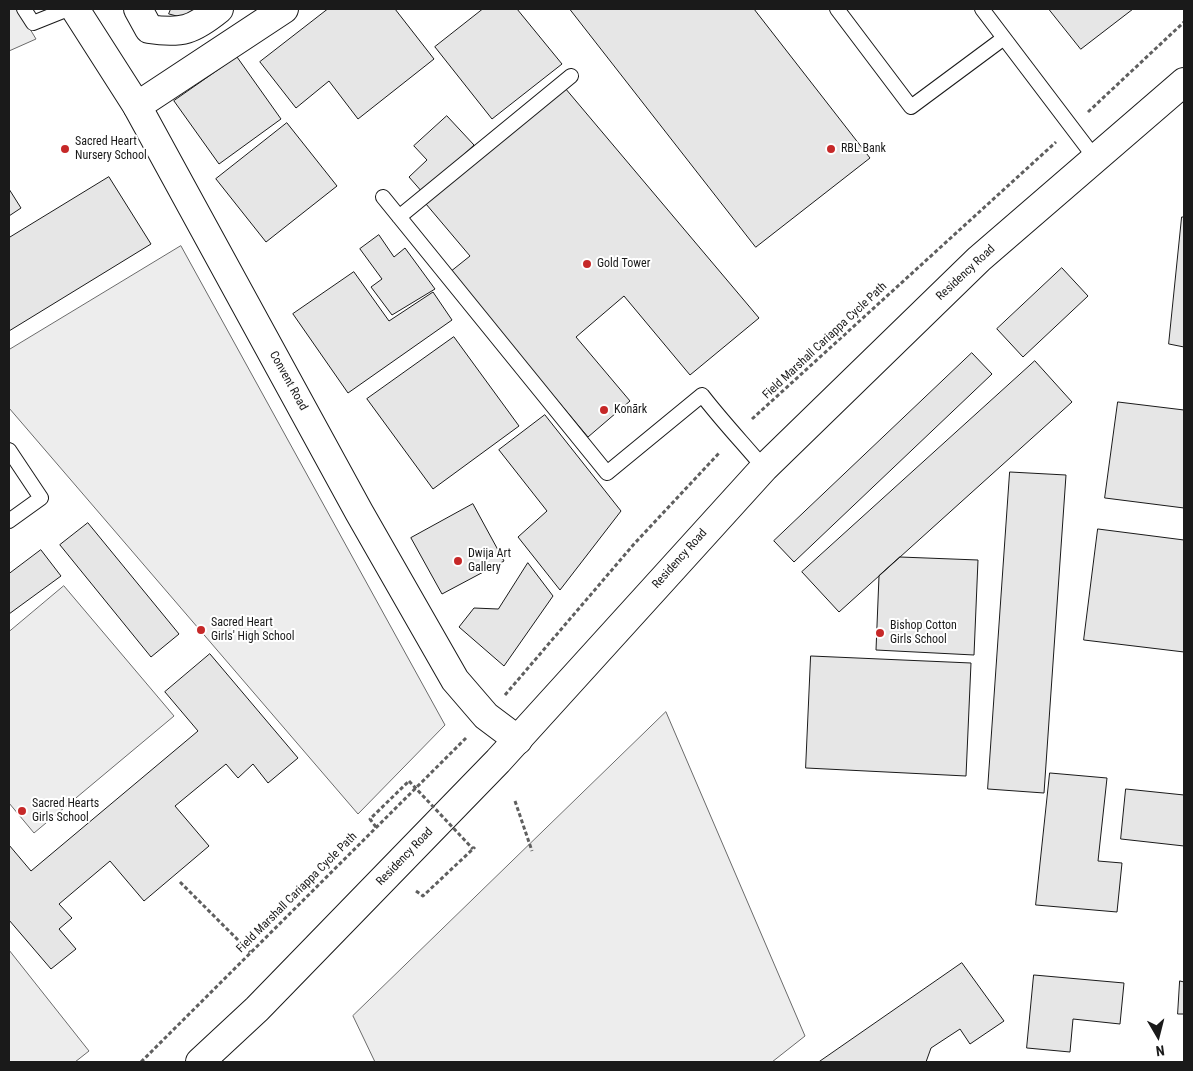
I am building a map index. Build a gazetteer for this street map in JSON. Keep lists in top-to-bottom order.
{
  "streets": {
    "main road": ["Residency Road", "Convent Road"],
    "path": ["Field Marshall Cariappa Cycle Path"]
  },
  "crossings": [
    ["Residency Road", "Convent Road"]
  ],
  "places": [
    "Sacred Heart Nursery School",
    "RBL Bank",
    "Gold Tower",
    "Konārk",
    "Dwija Art Gallery",
    "Sacred Heart Girls' High School",
    "Bishop Cotton Girls School",
    "Sacred Hearts Girls School"
  ],
  "north": "bottom"
}
